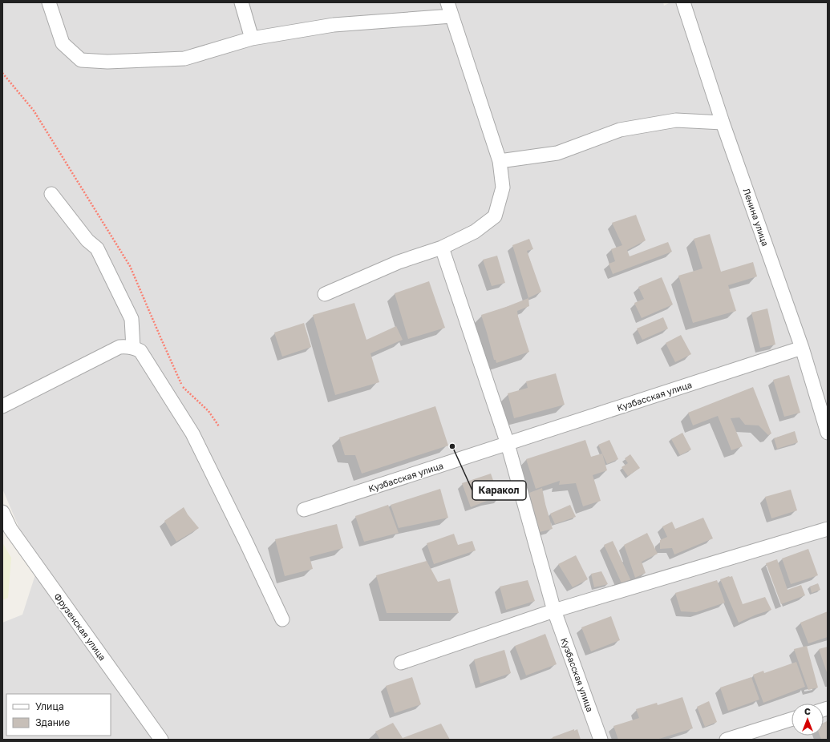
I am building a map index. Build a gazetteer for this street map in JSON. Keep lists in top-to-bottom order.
{
  "streets": {
    "street": ["Ленина улица", "Кузбасская улица", "Фрузенская улица"]
  },
  "crossings": [
    ["Ленина улица", "Кузбасская улица"]
  ],
  "places": ["Каракол"],
  "legend": ["Улица", "Здание"],
  "north": "top"
}
